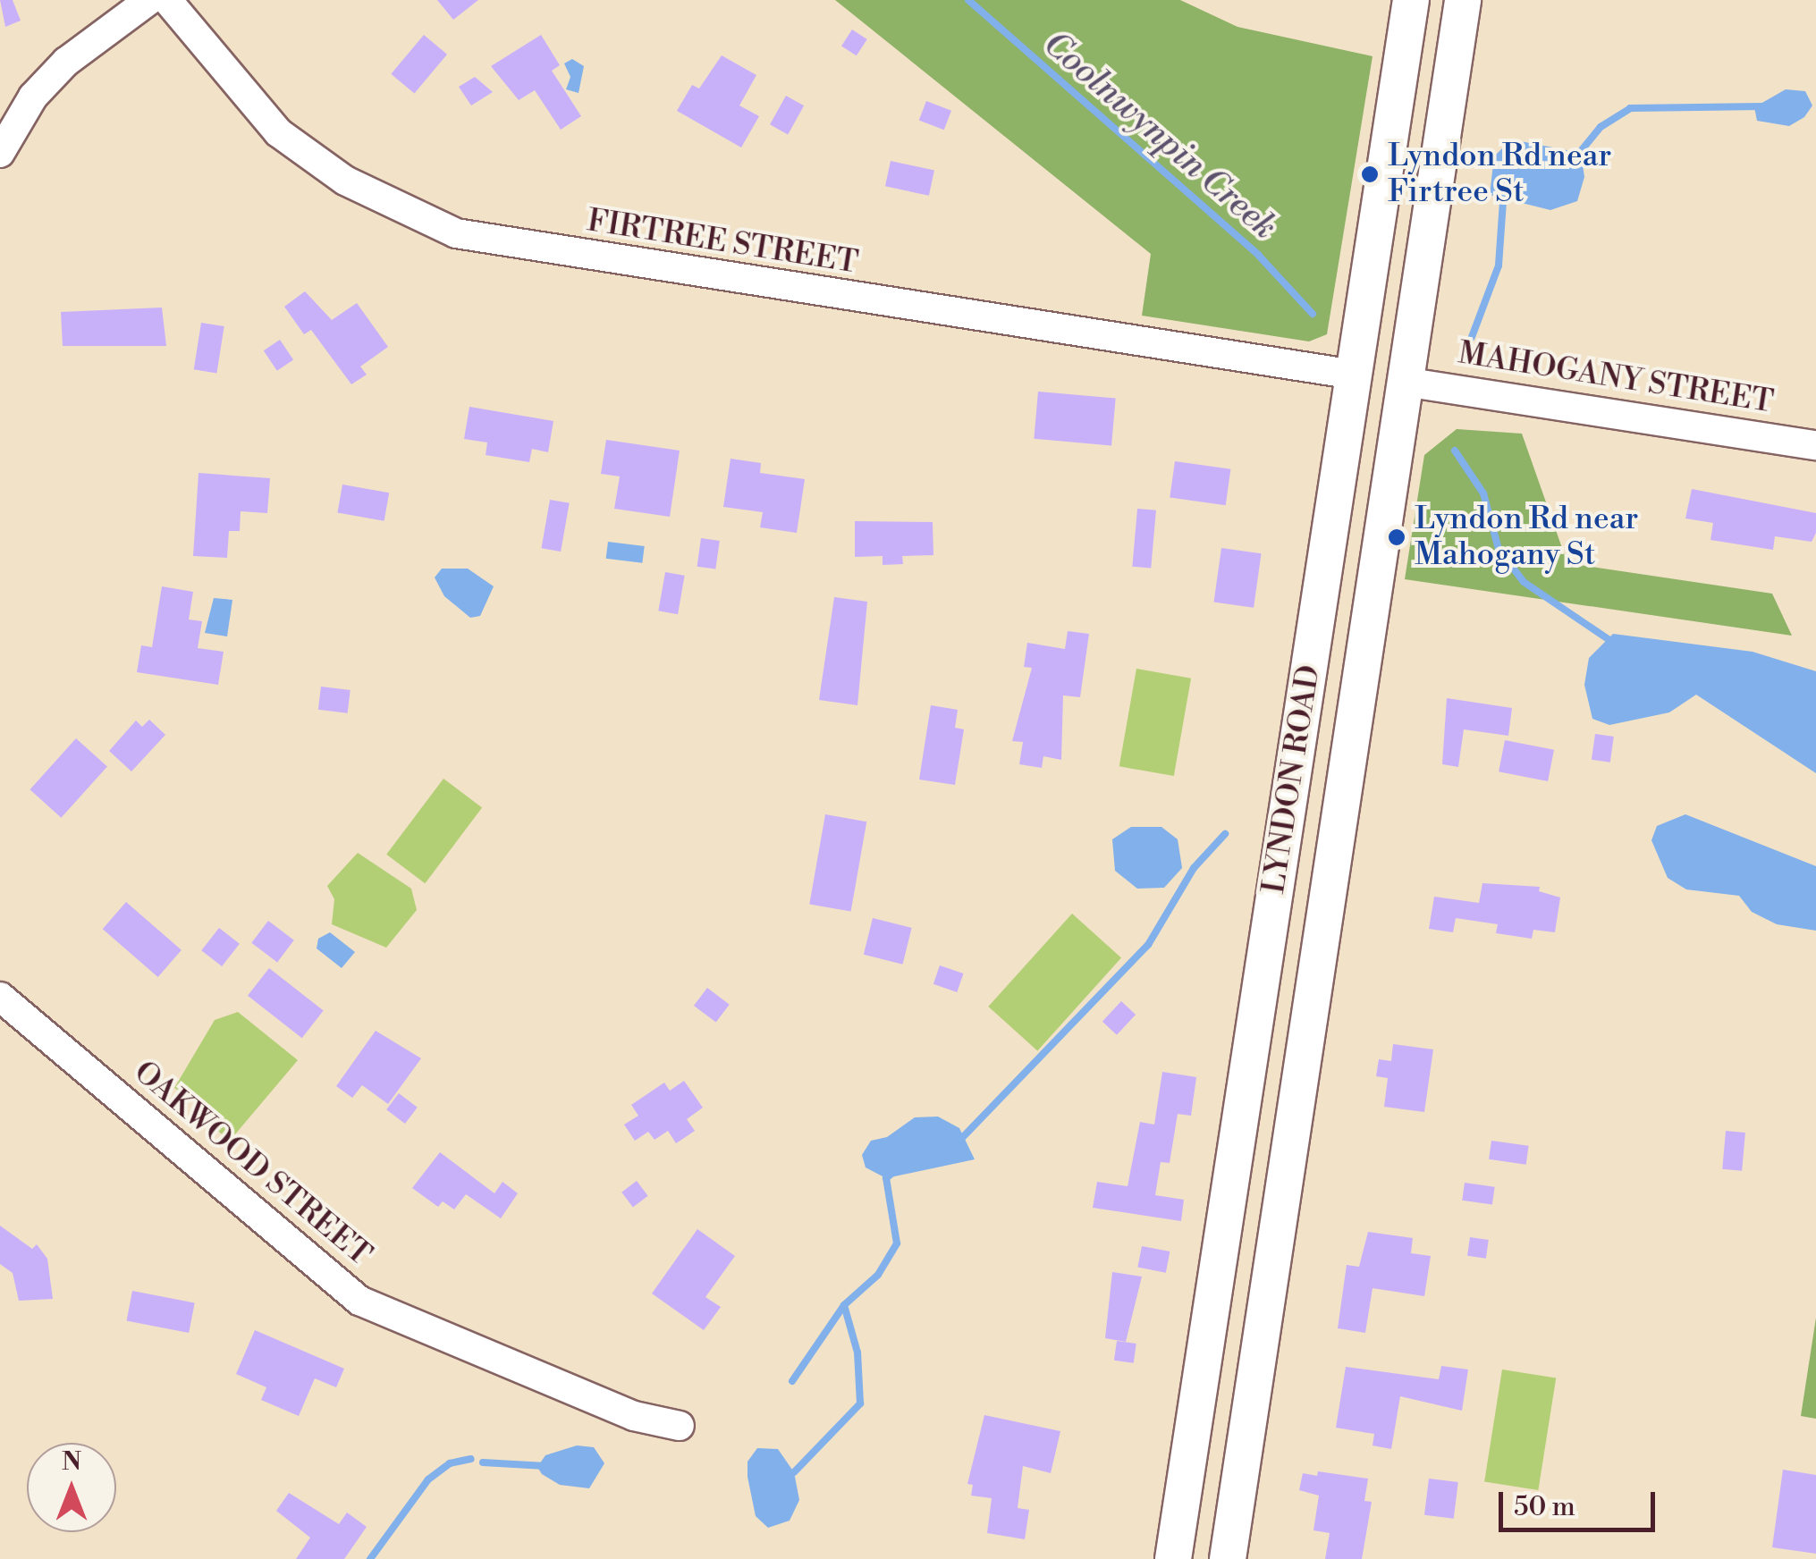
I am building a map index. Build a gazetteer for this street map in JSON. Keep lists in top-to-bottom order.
{
  "streets": {
    "main road": ["LYNDON ROAD"],
    "street": ["FIRTREE STREET", "MAHOGANY STREET", "OAKWOOD STREET"]
  },
  "crossings": [
    ["FIRTREE STREET", "LYNDON ROAD"],
    ["MAHOGANY STREET", "LYNDON ROAD"]
  ],
  "water": ["Coolnwynpin Creek"],
  "places": ["Lyndon Rd near Firtree St", "Lyndon Rd near Mahogany St"],
  "scale_bar": "50 m",
  "north": "top"
}
